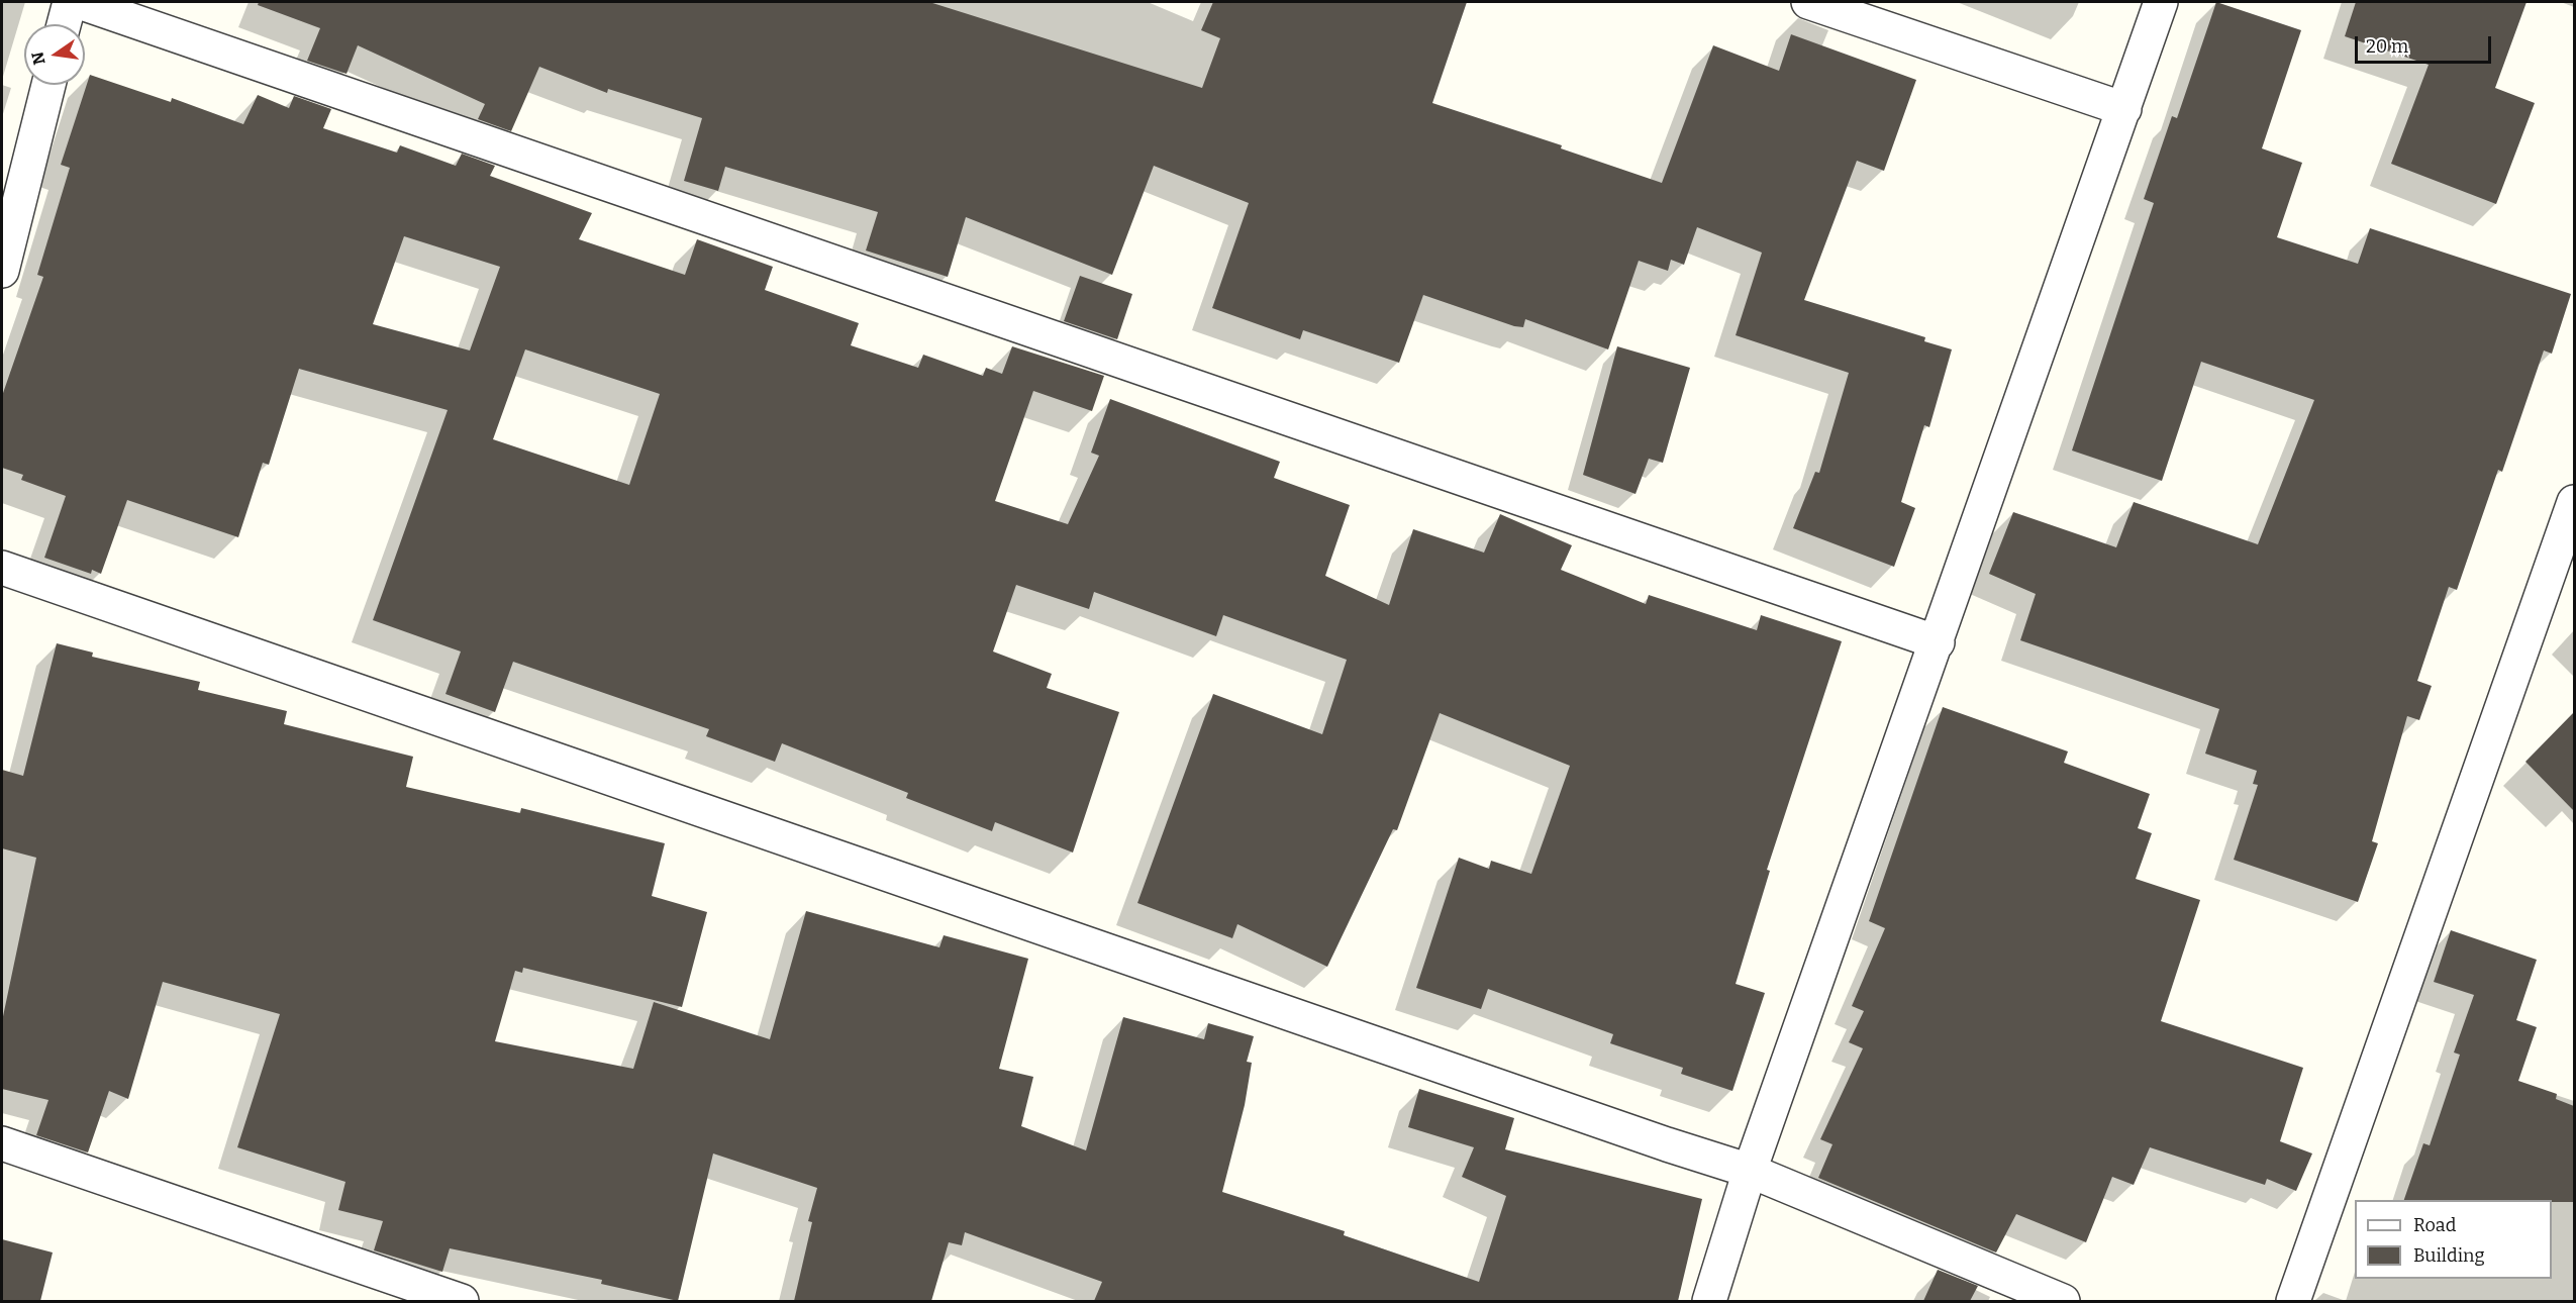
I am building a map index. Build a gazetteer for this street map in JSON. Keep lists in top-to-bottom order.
{
  "legend": ["Road", "Building"],
  "scale_bar": "20 m",
  "north": "left"
}
